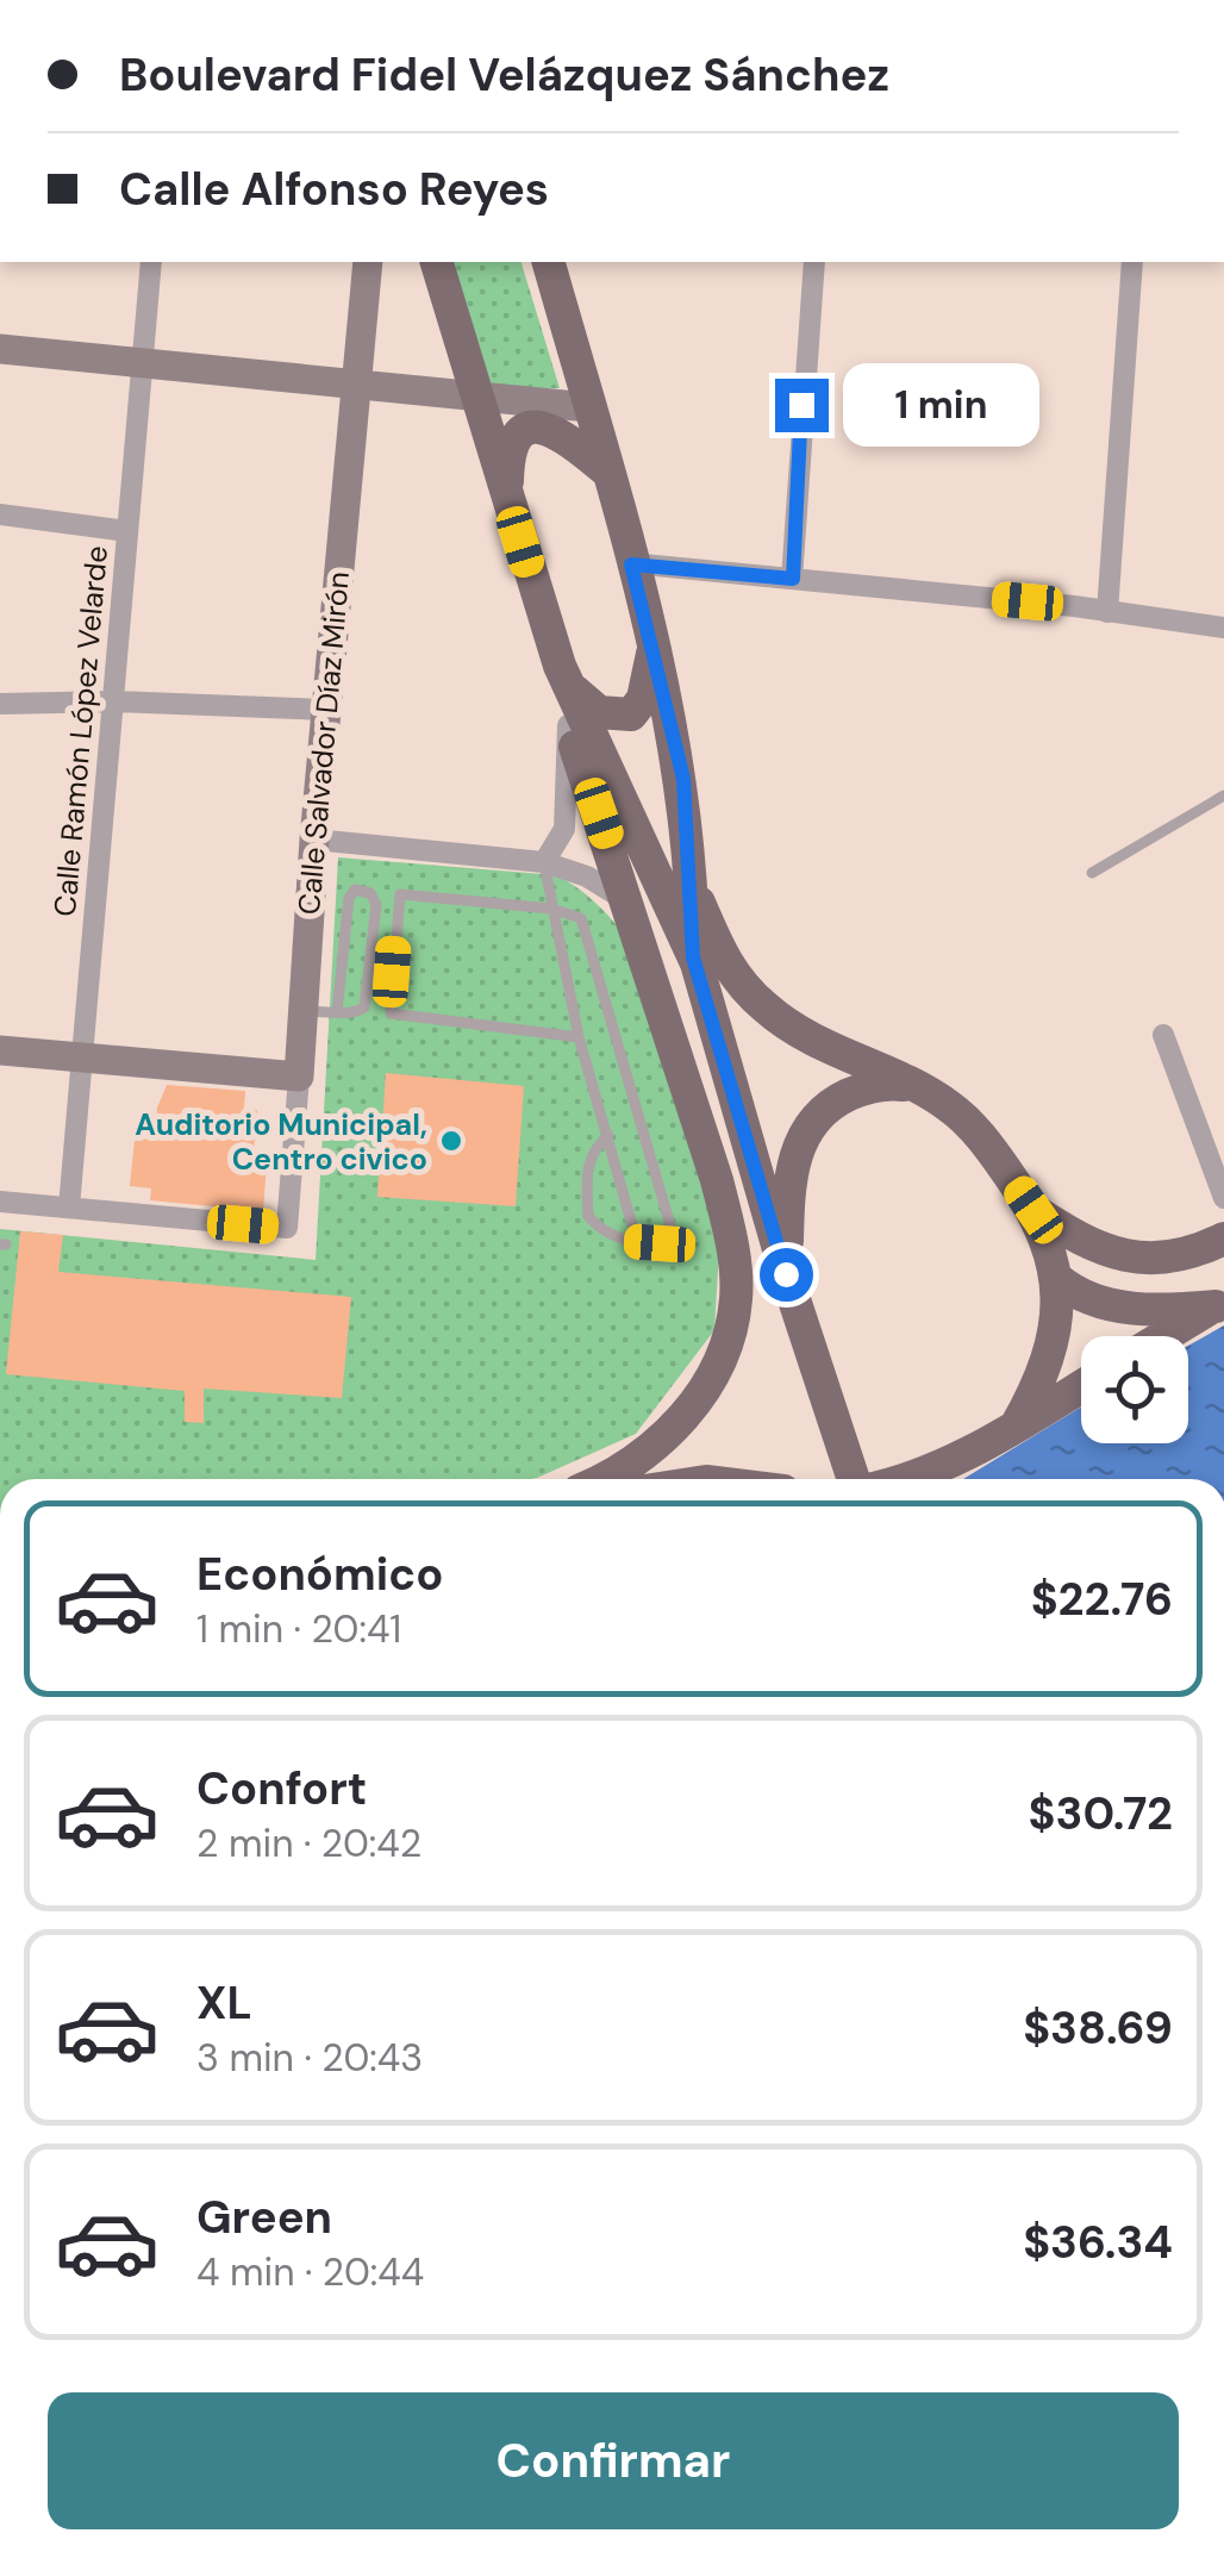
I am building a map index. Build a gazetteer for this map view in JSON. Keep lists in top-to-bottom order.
{
  "streets": {
    "street": ["Calle Ramón López Velarde", "Calle Salvador Díaz Mirón"]
  },
  "crossings": [
    ["Calle Ramón López Velarde", "Calle Salvador Díaz Mirón"]
  ],
  "places": ["Auditorio Municipal, Centro civico"],
  "page": {
    "banner": ["Boulevard Fidel Velázquez Sánchez", "Calle Alfonso Reyes"],
    "bubble": "1 min",
    "list": [
      {
        "name": "Económico",
        "note": "1 min · 20:41",
        "value": "$22.76"
      },
      {
        "name": "Confort",
        "note": "2 min · 20:42",
        "value": "$30.72"
      },
      {
        "name": "XL",
        "note": "3 min · 20:43",
        "value": "$38.69"
      },
      {
        "name": "Green",
        "note": "4 min · 20:44",
        "value": "$36.34"
      }
    ],
    "buttons": "Confirmar"
  }
}
